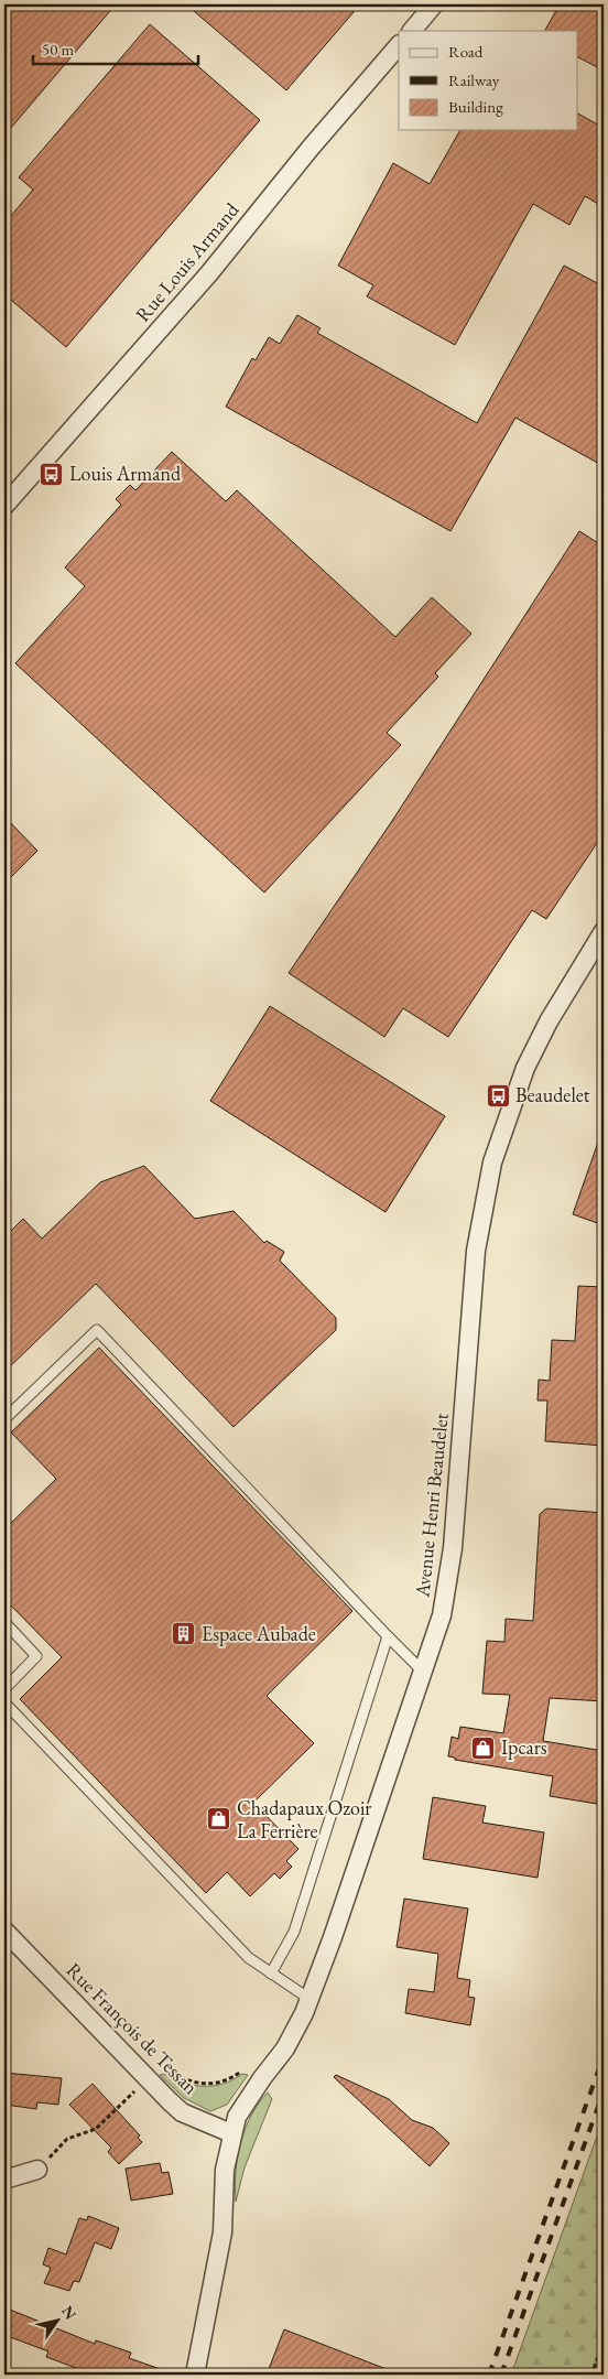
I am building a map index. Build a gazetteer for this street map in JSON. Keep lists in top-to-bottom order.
{
  "streets": {
    "street": ["Rue Louis Armand", "Avenue Henri Beaudelet", "Rue François de Tessan"]
  },
  "crossings": [
    ["Avenue Henri Beaudelet", "Rue François de Tessan"]
  ],
  "places": {
    "bus stop": ["Louis Armand", "Beaudelet"],
    "building": ["Espace Aubade"],
    "shop": ["Ipcars", "Chadapaux Ozoir La Ferrière"]
  },
  "legend": ["Road", "Railway", "Building"],
  "scale_bar": "50 m",
  "north": "top right"
}
